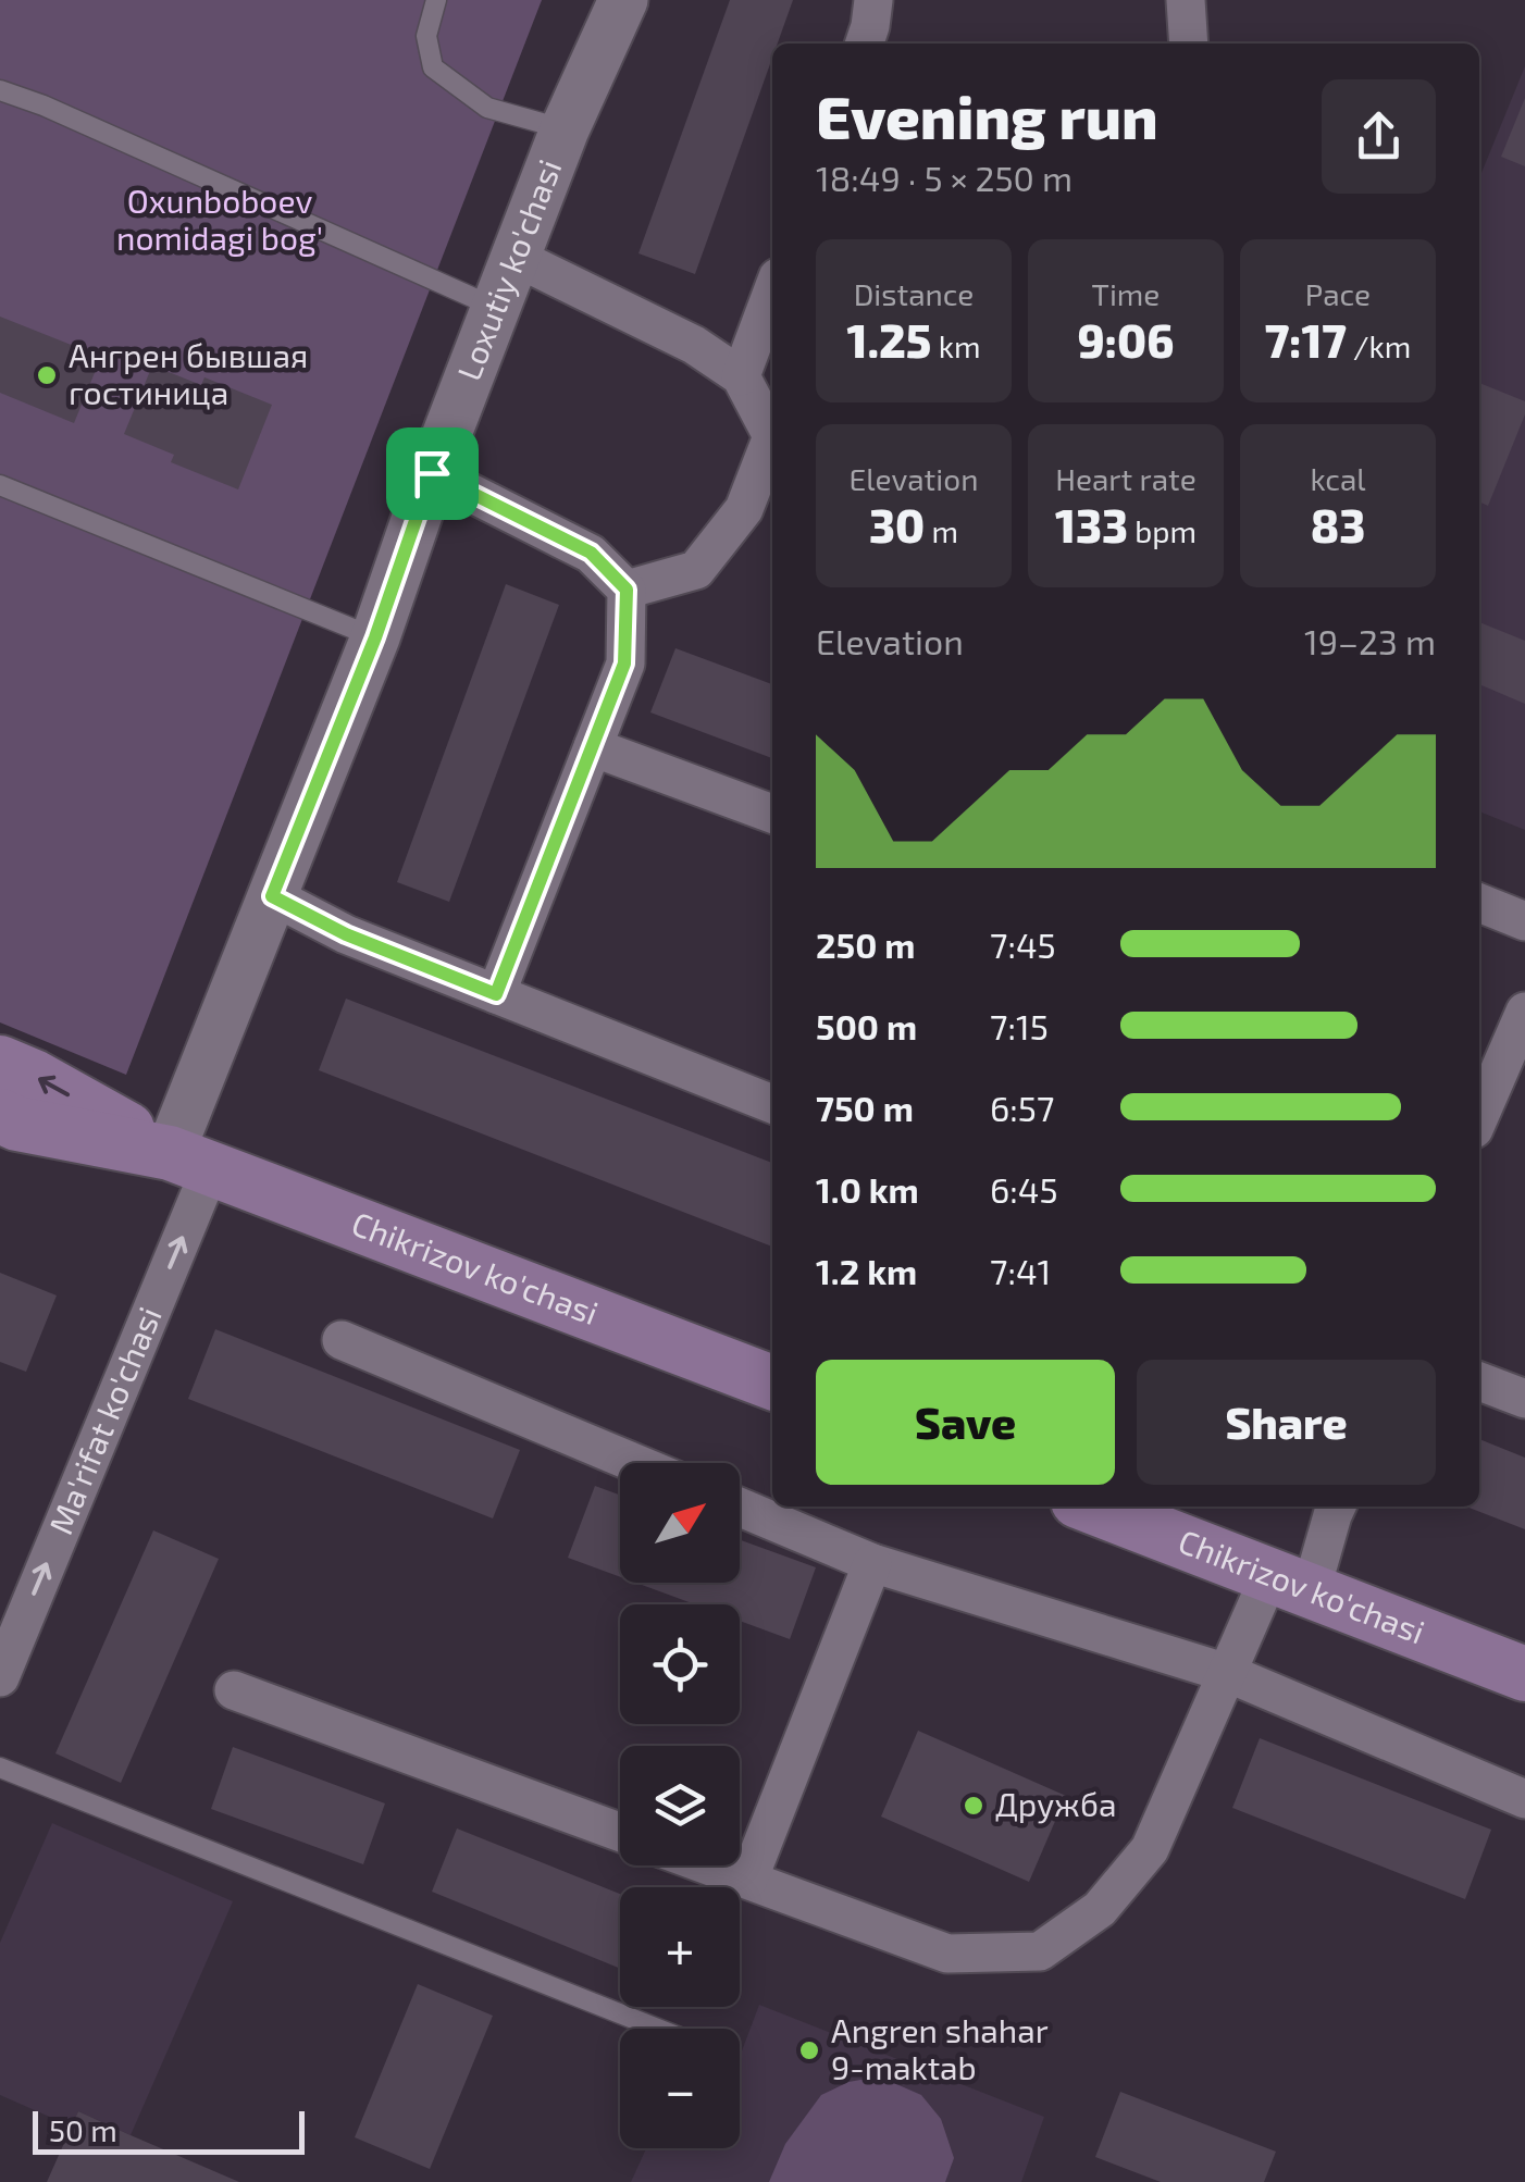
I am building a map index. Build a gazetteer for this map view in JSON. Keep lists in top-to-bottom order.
{
  "streets": {
    "main road": ["Chikrizov ko'chasi"],
    "street": ["Loxutiy ko'chasi", "Ma'rifat ko'chasi"]
  },
  "crossings": [
    ["Loxutiy ko'chasi", "Chikrizov ko'chasi"],
    ["Loxutiy ko'chasi", "Ma'rifat ko'chasi"],
    ["Chikrizov ko'chasi", "Ma'rifat ko'chasi"]
  ],
  "one_way": ["Ma'rifat ko'chasi"],
  "parks": ["Oxunboboev nomidagi bog'"],
  "places": ["Ангрен бывшая гостиница", "Дружба", "Angren shahar 9-maktab"],
  "scale_bar": "50 m",
  "north": "top right",
  "page": {
    "heading": ["Evening run", "18:49 · 5 × 250 m"],
    "stats": [
      ["Distance", "1.25 km"],
      ["Time", "9:06"],
      ["Pace", "7:17 /km"],
      ["Elevation", "30 m"],
      ["Heart rate", "133 bpm"],
      ["kcal", "83"]
    ],
    "chart": ["Elevation", "19–23 m"],
    "list": [
      {
        "name": "250 m",
        "note": "7:45"
      },
      {
        "name": "500 m",
        "note": "7:15"
      },
      {
        "name": "750 m",
        "note": "6:57"
      },
      {
        "name": "1.0 km",
        "note": "6:45"
      },
      {
        "name": "1.2 km",
        "note": "7:41"
      }
    ],
    "buttons": ["Save", "Share"],
    "map_buttons": ["+", "−"],
    "scale": "50 m"
  }
}
